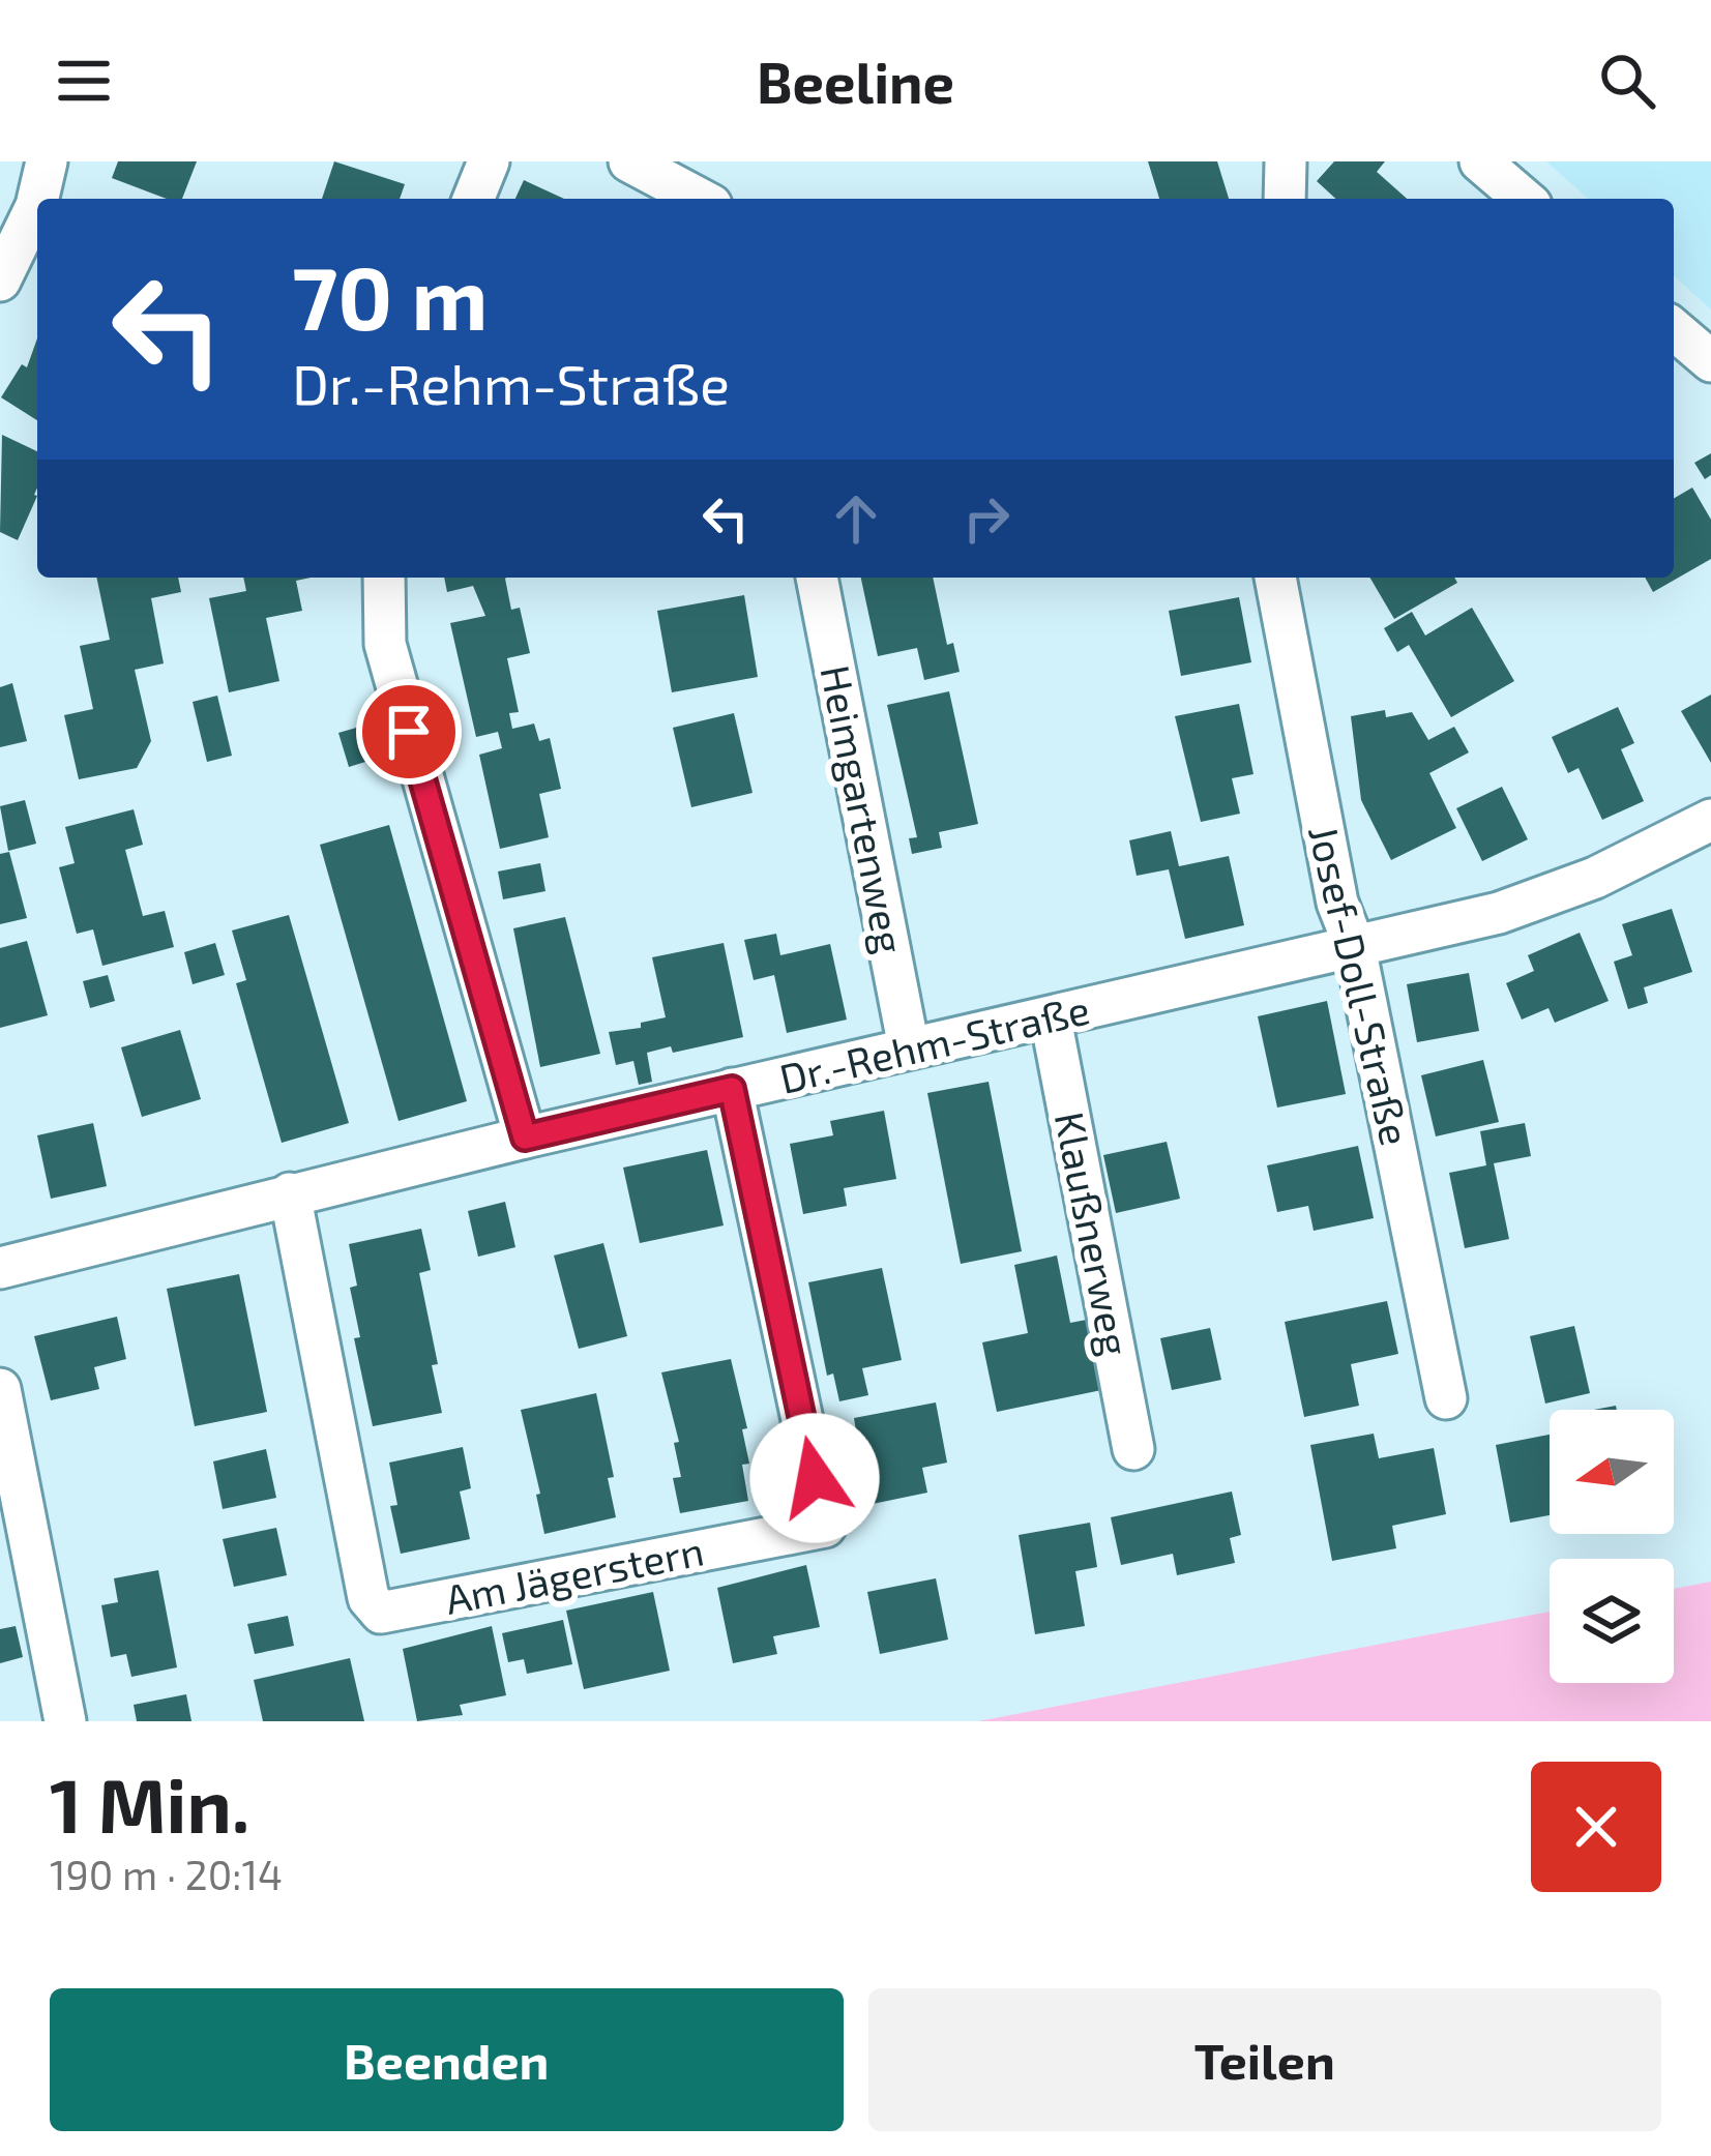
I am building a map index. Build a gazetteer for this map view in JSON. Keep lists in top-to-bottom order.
{
  "streets": {
    "street": [
      "Heimgartenweg",
      "Josef-Doll-Straße",
      "Dr.-Rehm-Straße",
      "Klaußnerweg",
      "Am Jägerstern"
    ]
  },
  "crossings": [
    ["Heimgartenweg", "Dr.-Rehm-Straße"],
    ["Josef-Doll-Straße", "Dr.-Rehm-Straße"],
    ["Dr.-Rehm-Straße", "Klaußnerweg"],
    ["Dr.-Rehm-Straße", "Am Jägerstern"]
  ],
  "north": "left",
  "page": {
    "header": "Beeline",
    "turn": ["70 m", "Dr.-Rehm-Straße"],
    "heading": ["1 Min.", "190 m · 20:14"],
    "buttons": ["Beenden", "Teilen"]
  }
}
